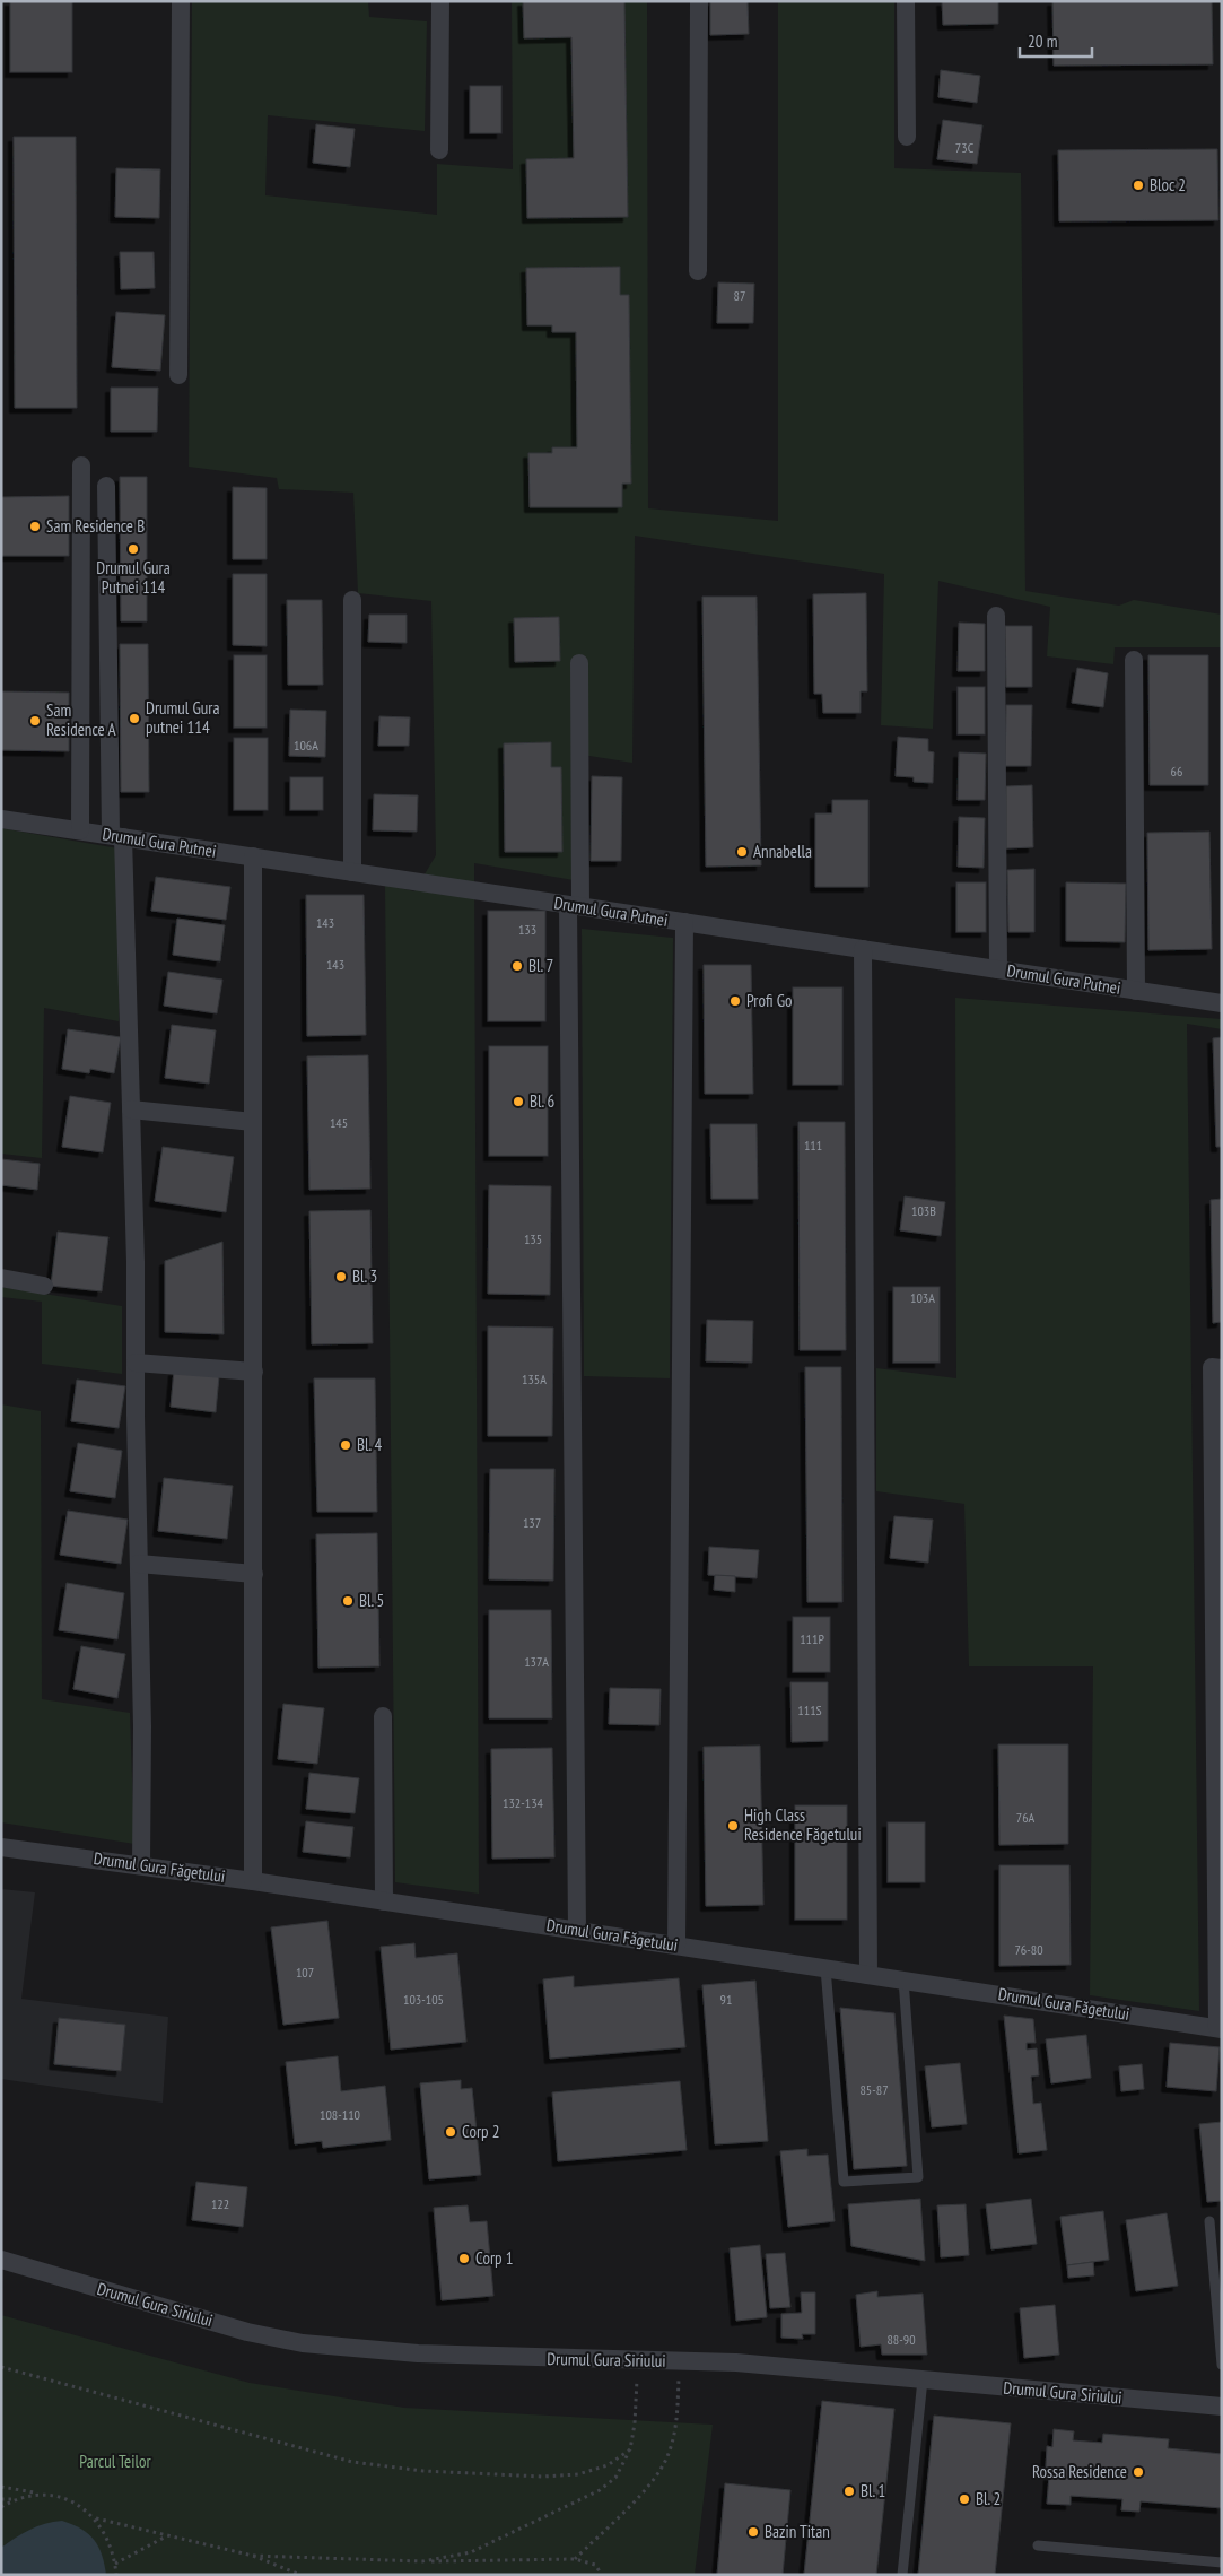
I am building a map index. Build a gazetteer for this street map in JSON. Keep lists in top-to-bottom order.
{
  "streets": {
    "street": ["Drumul Gura Putnei", "Drumul Gura Făgetului", "Drumul Gura Siriului"]
  },
  "parks": ["Parcul Teilor"],
  "places": [
    "Bloc 2",
    "Sam Residence B",
    "Drumul Gura Putnei 114",
    "Drumul Gura putnei 114",
    "Sam Residence A",
    "Annabella",
    "Bl. 7",
    "Profi Go",
    "Bl. 6",
    "Bl. 3",
    "Bl. 4",
    "Bl. 5",
    "High Class Residence Făgetului",
    "Corp 2",
    "Corp 1",
    "Rossa Residence",
    "Bl. 1",
    "Bl. 2",
    "Bazin Titan"
  ],
  "house_numbers": [
    "73C",
    "87",
    "106A",
    "66",
    "143",
    "133",
    "143",
    "145",
    "111",
    "103B",
    "135",
    "103A",
    "135A",
    "137",
    "111P",
    "137A",
    "111S",
    "132-134",
    "76A",
    "76-80",
    "107",
    "103-105",
    "91",
    "85-87",
    "108-110",
    "122",
    "88-90"
  ],
  "scale_bar": "20 m"
}
